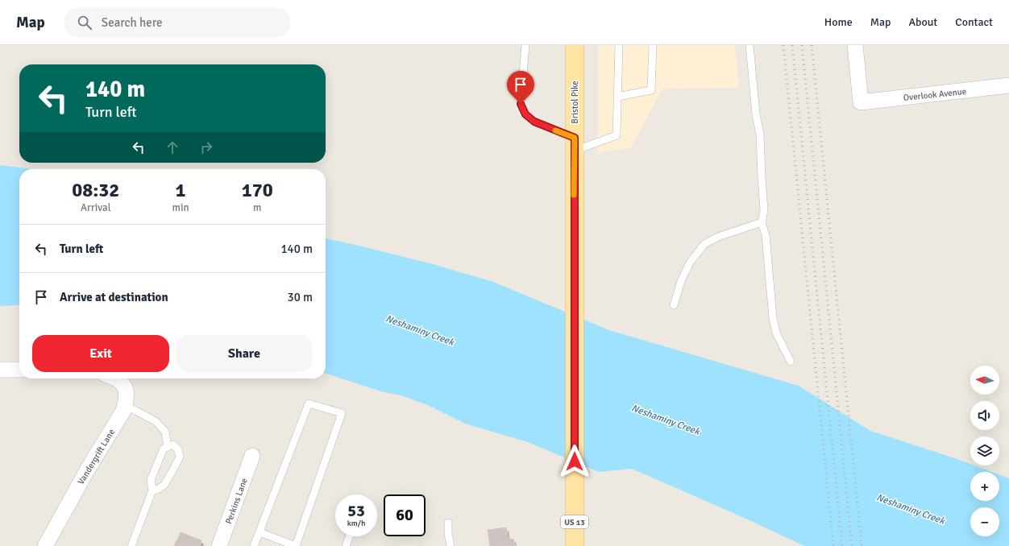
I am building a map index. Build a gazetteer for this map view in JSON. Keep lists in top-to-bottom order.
{
  "streets": {
    "main road": ["Bristol Pike", "US 13"],
    "street": ["Overlook Avenue", "Vandergrift Lane", "Perkins Lane"]
  },
  "water": ["Neshaminy Creek"],
  "north": "left",
  "page": {
    "header": "Map",
    "search": "Search here",
    "nav": [
      "Home",
      "Map",
      "About",
      "Contact"
    ],
    "turn": ["140 m", "Turn left"],
    "eta": [
      "08:32",
      "Arrival",
      "1",
      "min",
      "170",
      "m"
    ],
    "list": [
      {
        "name": "Turn left",
        "value": "140 m"
      },
      {
        "name": "Arrive at destination",
        "value": "30 m"
      }
    ],
    "buttons": ["Exit", "Share"],
    "map_buttons": ["+", "−"],
    "speed": "53 km/h",
    "limit": "60"
  }
}
